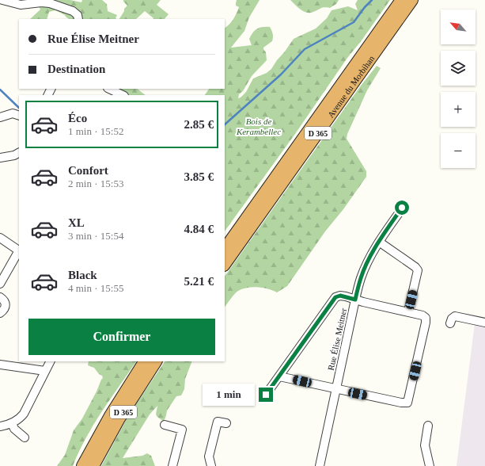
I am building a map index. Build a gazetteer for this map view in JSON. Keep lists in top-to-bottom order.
{
  "streets": {
    "highway": ["Avenue du Morbihan", "D 365"],
    "street": ["Rue Élise Meitner"]
  },
  "parks": ["Bois de Kerambellec"],
  "north": "top left",
  "page": {
    "map_buttons": ["+", "−"],
    "banner": ["Rue Élise Meitner", "Destination"],
    "list": [
      {
        "name": "Éco",
        "note": "1 min · 15:52",
        "value": "2.85 €"
      },
      {
        "name": "Confort",
        "note": "2 min · 15:53",
        "value": "3.85 €"
      },
      {
        "name": "XL",
        "note": "3 min · 15:54",
        "value": "4.84 €"
      },
      {
        "name": "Black",
        "note": "4 min · 15:55",
        "value": "5.21 €"
      }
    ],
    "buttons": "Confirmer",
    "bubble": "1 min"
  }
}
